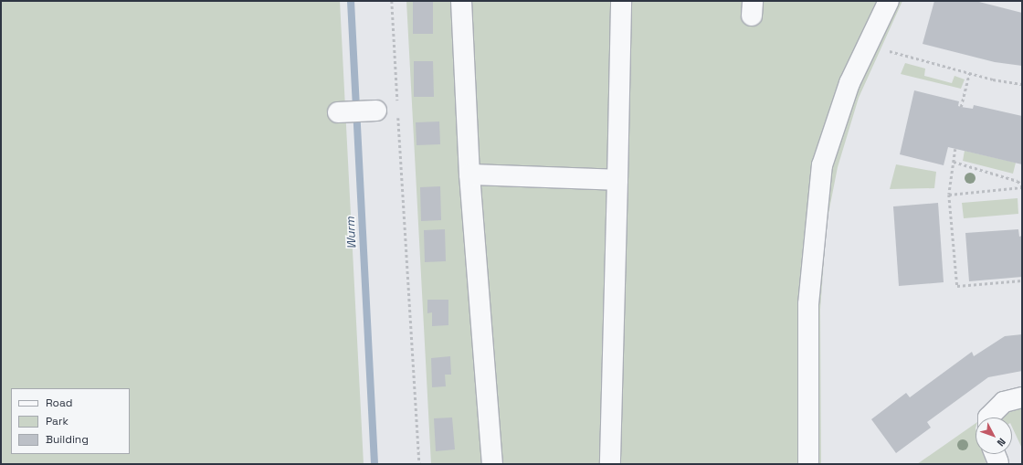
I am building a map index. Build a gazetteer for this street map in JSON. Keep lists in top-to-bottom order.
{
  "water": ["Wurm"],
  "legend": ["Road", "Park", "Building"],
  "north": "bottom right"
}
